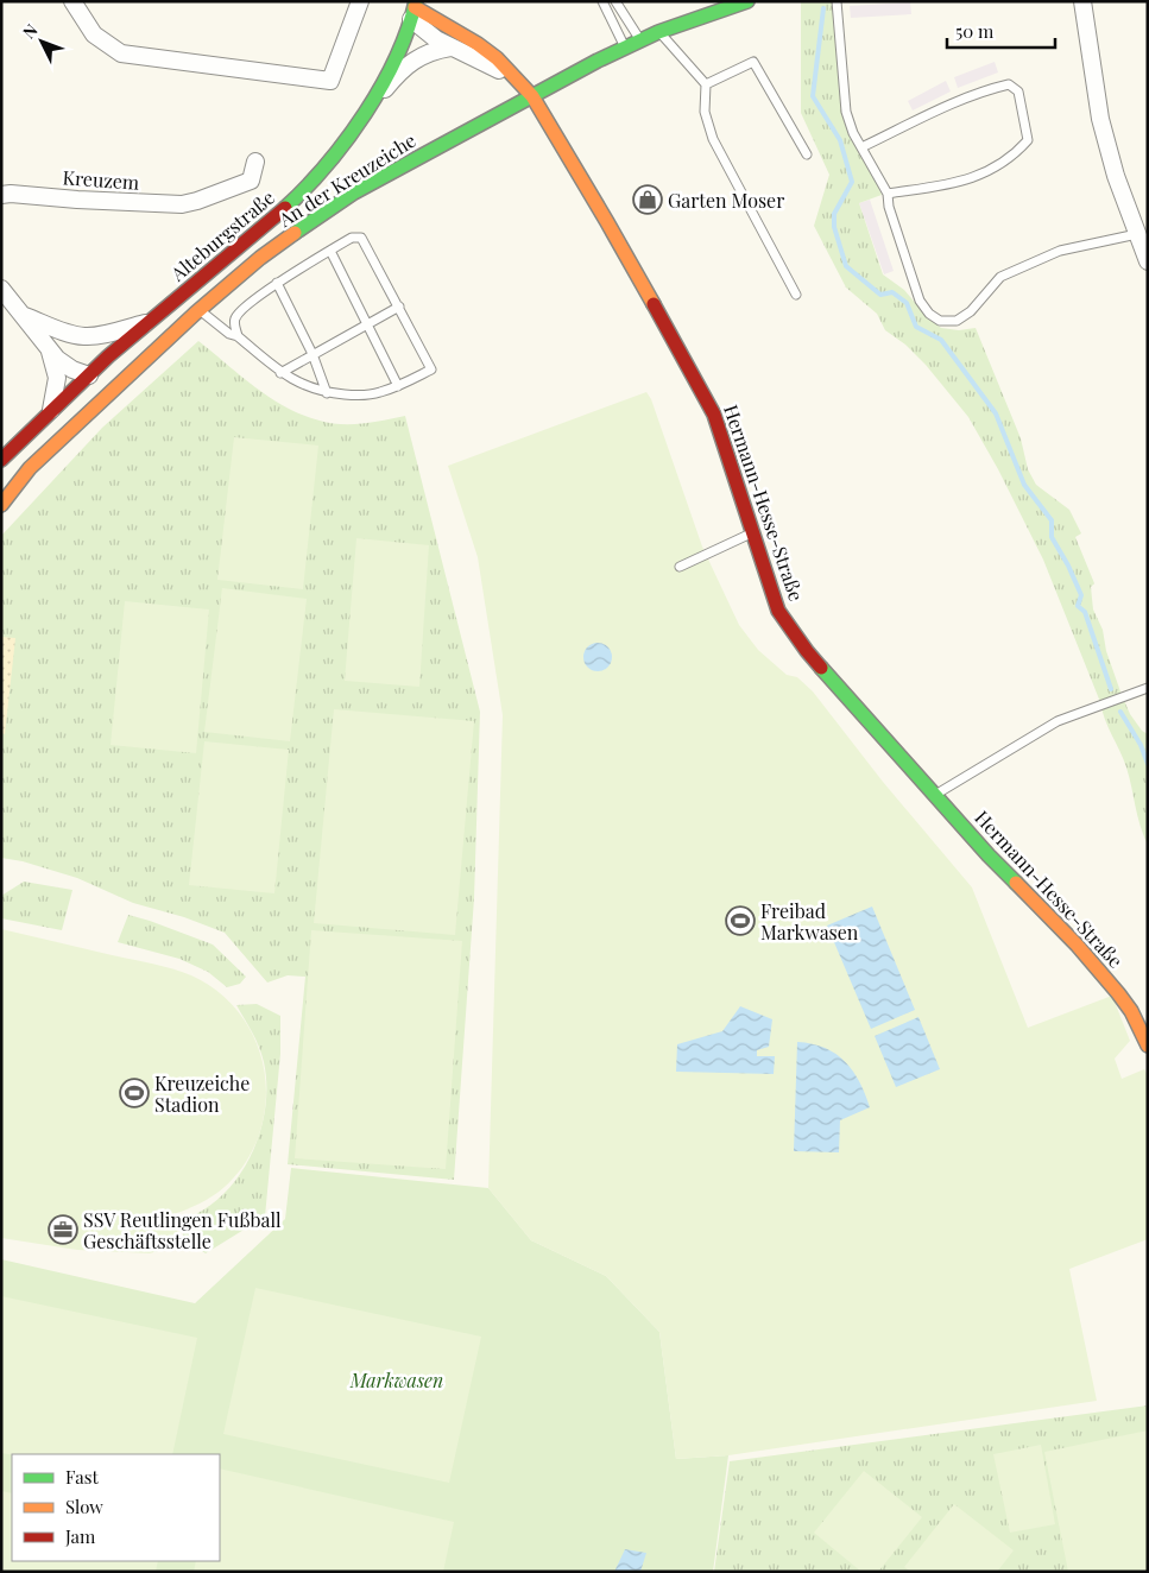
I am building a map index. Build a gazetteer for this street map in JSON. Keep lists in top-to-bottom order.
{
  "streets": {
    "street": [
      "Kreuzem",
      "An der Kreuzeiche",
      "Alteburgstraße",
      "Hermann-Hesse-Straße"
    ]
  },
  "crossings": [
    ["An der Kreuzeiche", "Hermann-Hesse-Straße"],
    ["Alteburgstraße", "Hermann-Hesse-Straße"]
  ],
  "parks": ["Markwasen"],
  "places": {
    "shop": ["Garten Moser"],
    "sports": ["Freibad Markwasen", "Kreuzeiche Stadion"],
    "office": ["SSV Reutlingen Fußball Geschäftsstelle"]
  },
  "legend": ["Fast", "Slow", "Jam"],
  "scale_bar": "50 m",
  "north": "top left"
}
